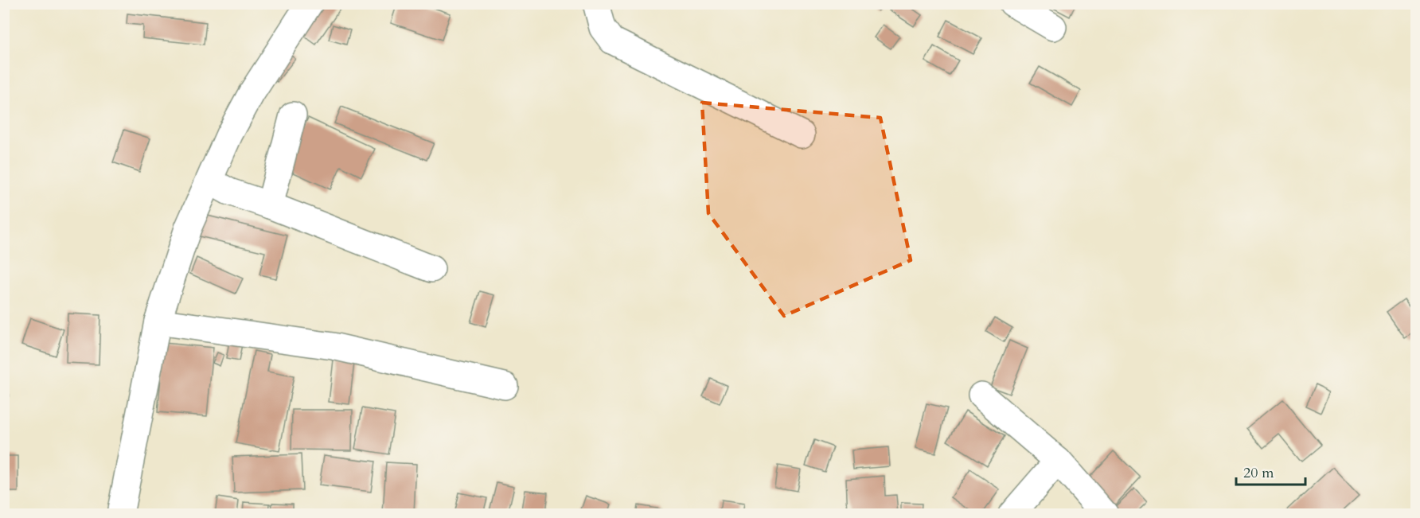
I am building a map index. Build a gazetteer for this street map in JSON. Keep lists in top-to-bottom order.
{
  "scale_bar": "20 m"
}
